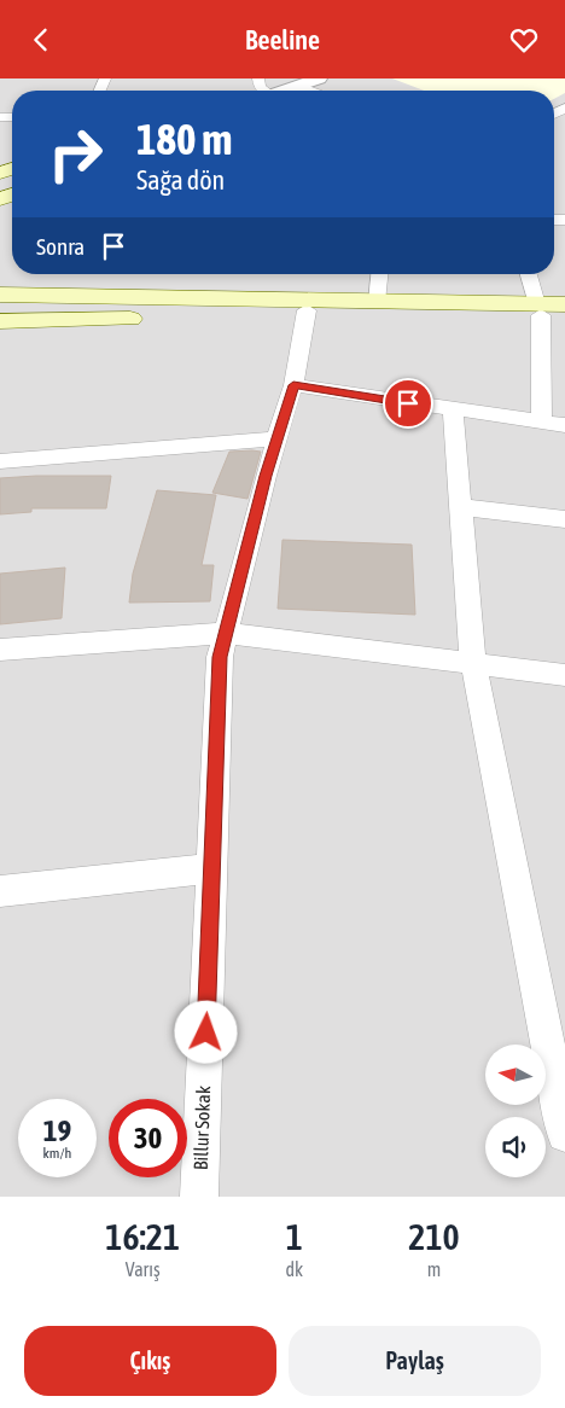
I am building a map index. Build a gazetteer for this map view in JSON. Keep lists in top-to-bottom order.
{
  "streets": {
    "street": ["Billur Sokak"]
  },
  "north": "left",
  "page": {
    "header": "Beeline",
    "turn": ["180 m", "Sağa dön"],
    "then": "Sonra",
    "speed": "19 km/h",
    "limit": "30",
    "eta": [
      "16:21",
      "Varış",
      "1",
      "dk",
      "210",
      "m"
    ],
    "buttons": ["Çıkış", "Paylaş"]
  }
}
